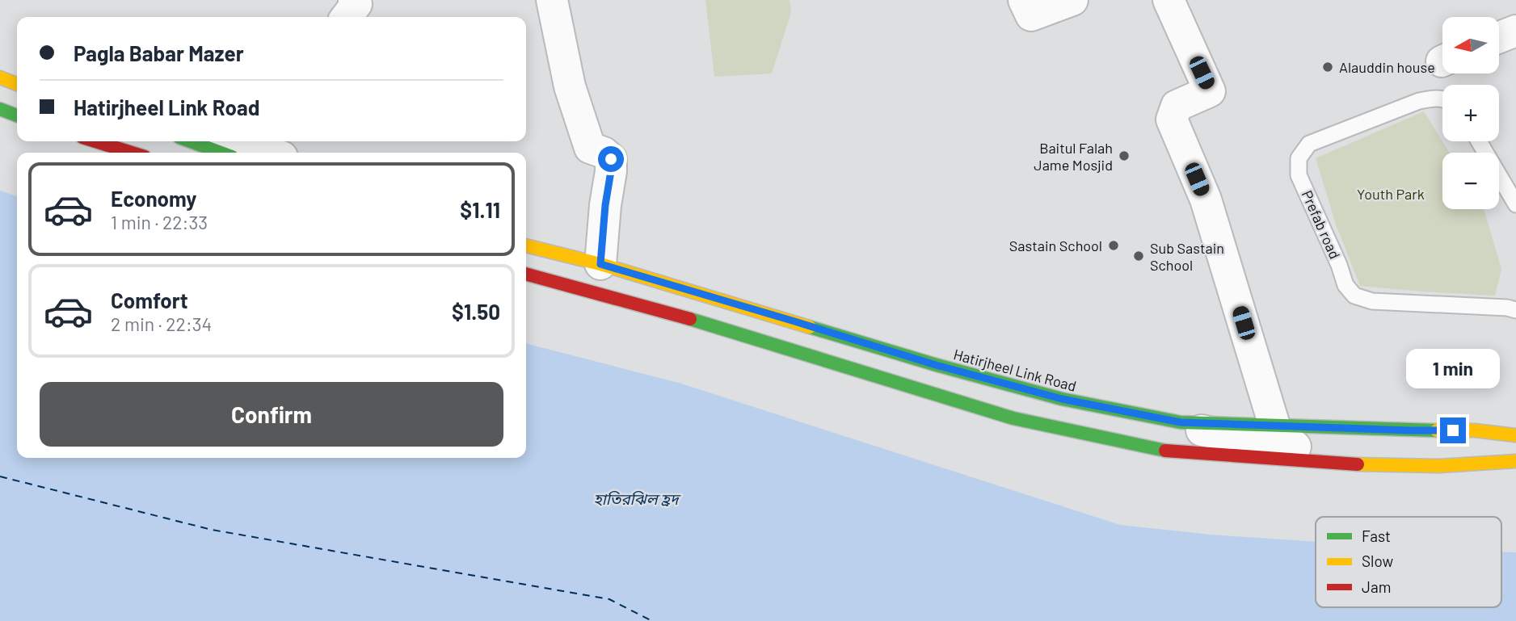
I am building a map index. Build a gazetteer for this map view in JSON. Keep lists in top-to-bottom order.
{
  "streets": {
    "main road": ["Hatirjheel Link Road"],
    "lane": ["Prefab road"]
  },
  "water": ["হাতিরঝিল হ্রদ"],
  "parks": ["Youth Park"],
  "places": [
    "Alauddin house",
    "Baitul Falah Jame Mosjid",
    "Sastain School",
    "Sub Sastain School"
  ],
  "legend": ["Fast", "Slow", "Jam"],
  "north": "left",
  "page": {
    "map_buttons": ["+", "−"],
    "banner": ["Pagla Babar Mazer", "Hatirjheel Link Road"],
    "list": [
      {
        "name": "Economy",
        "note": "1 min · 22:33",
        "value": "$1.11"
      },
      {
        "name": "Comfort",
        "note": "2 min · 22:34",
        "value": "$1.50"
      }
    ],
    "bubble": "1 min",
    "buttons": "Confirm"
  }
}
